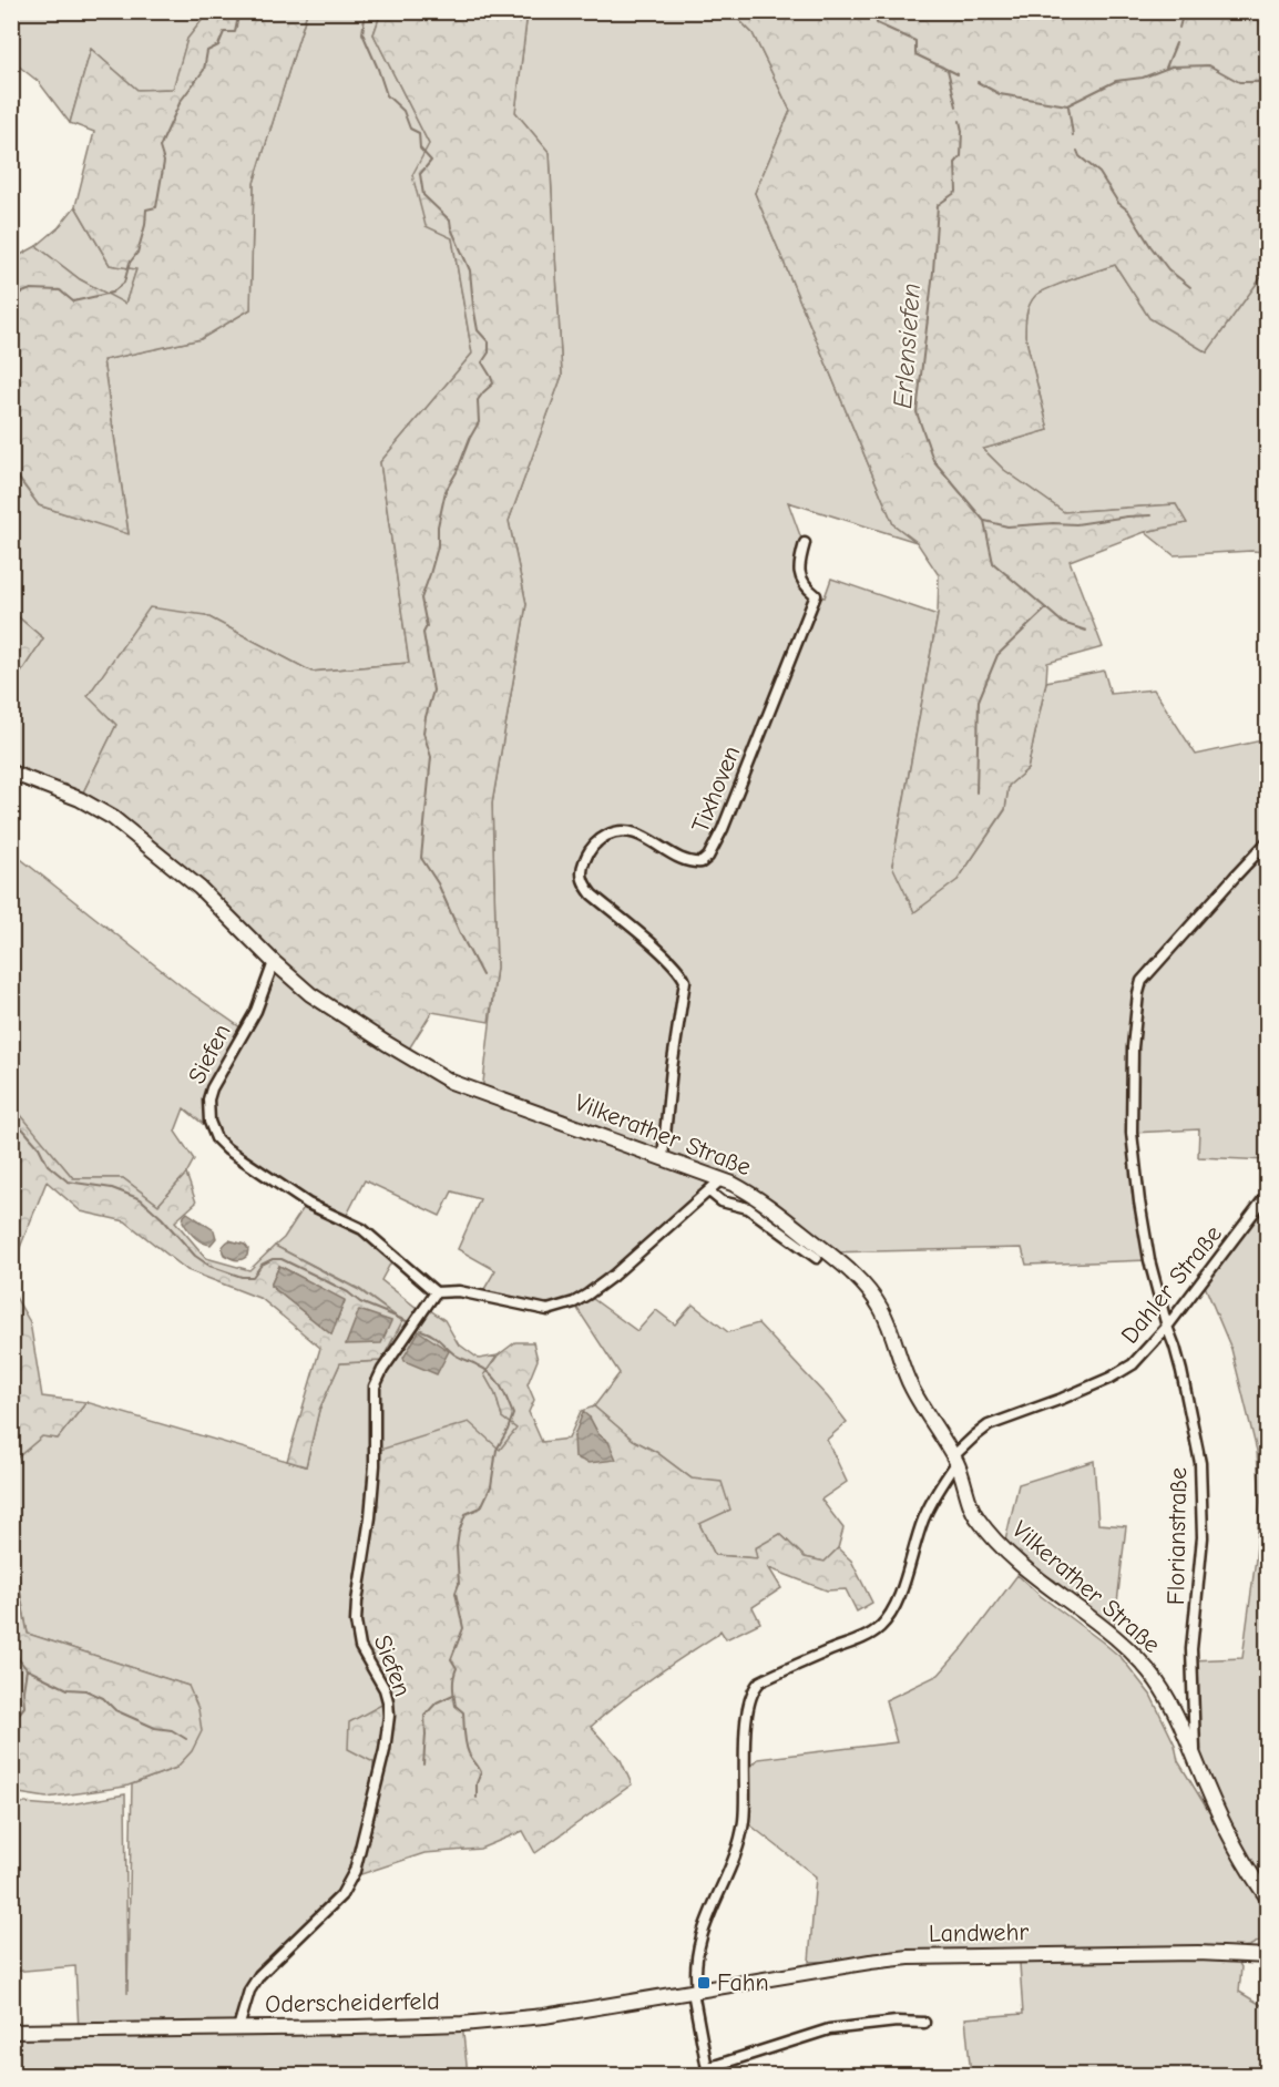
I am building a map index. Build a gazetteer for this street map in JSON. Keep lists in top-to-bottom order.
{
  "streets": {
    "street": [
      "Tixhoven",
      "Siefen",
      "Vilkerather Straße",
      "Dahler Straße",
      "Florianstraße",
      "Landwehr",
      "Oderscheiderfeld"
    ]
  },
  "crossings": [
    ["Tixhoven", "Vilkerather Straße"],
    ["Siefen", "Vilkerather Straße"],
    ["Siefen", "Oderscheiderfeld"],
    ["Vilkerather Straße", "Dahler Straße"],
    ["Vilkerather Straße", "Florianstraße"],
    ["Dahler Straße", "Florianstraße"],
    ["Dahler Straße", "Landwehr"],
    ["Dahler Straße", "Oderscheiderfeld"],
    ["Landwehr", "Oderscheiderfeld"]
  ],
  "water": ["Erlensiefen"],
  "places": {
    "transit": ["Fahn"]
  }
}
